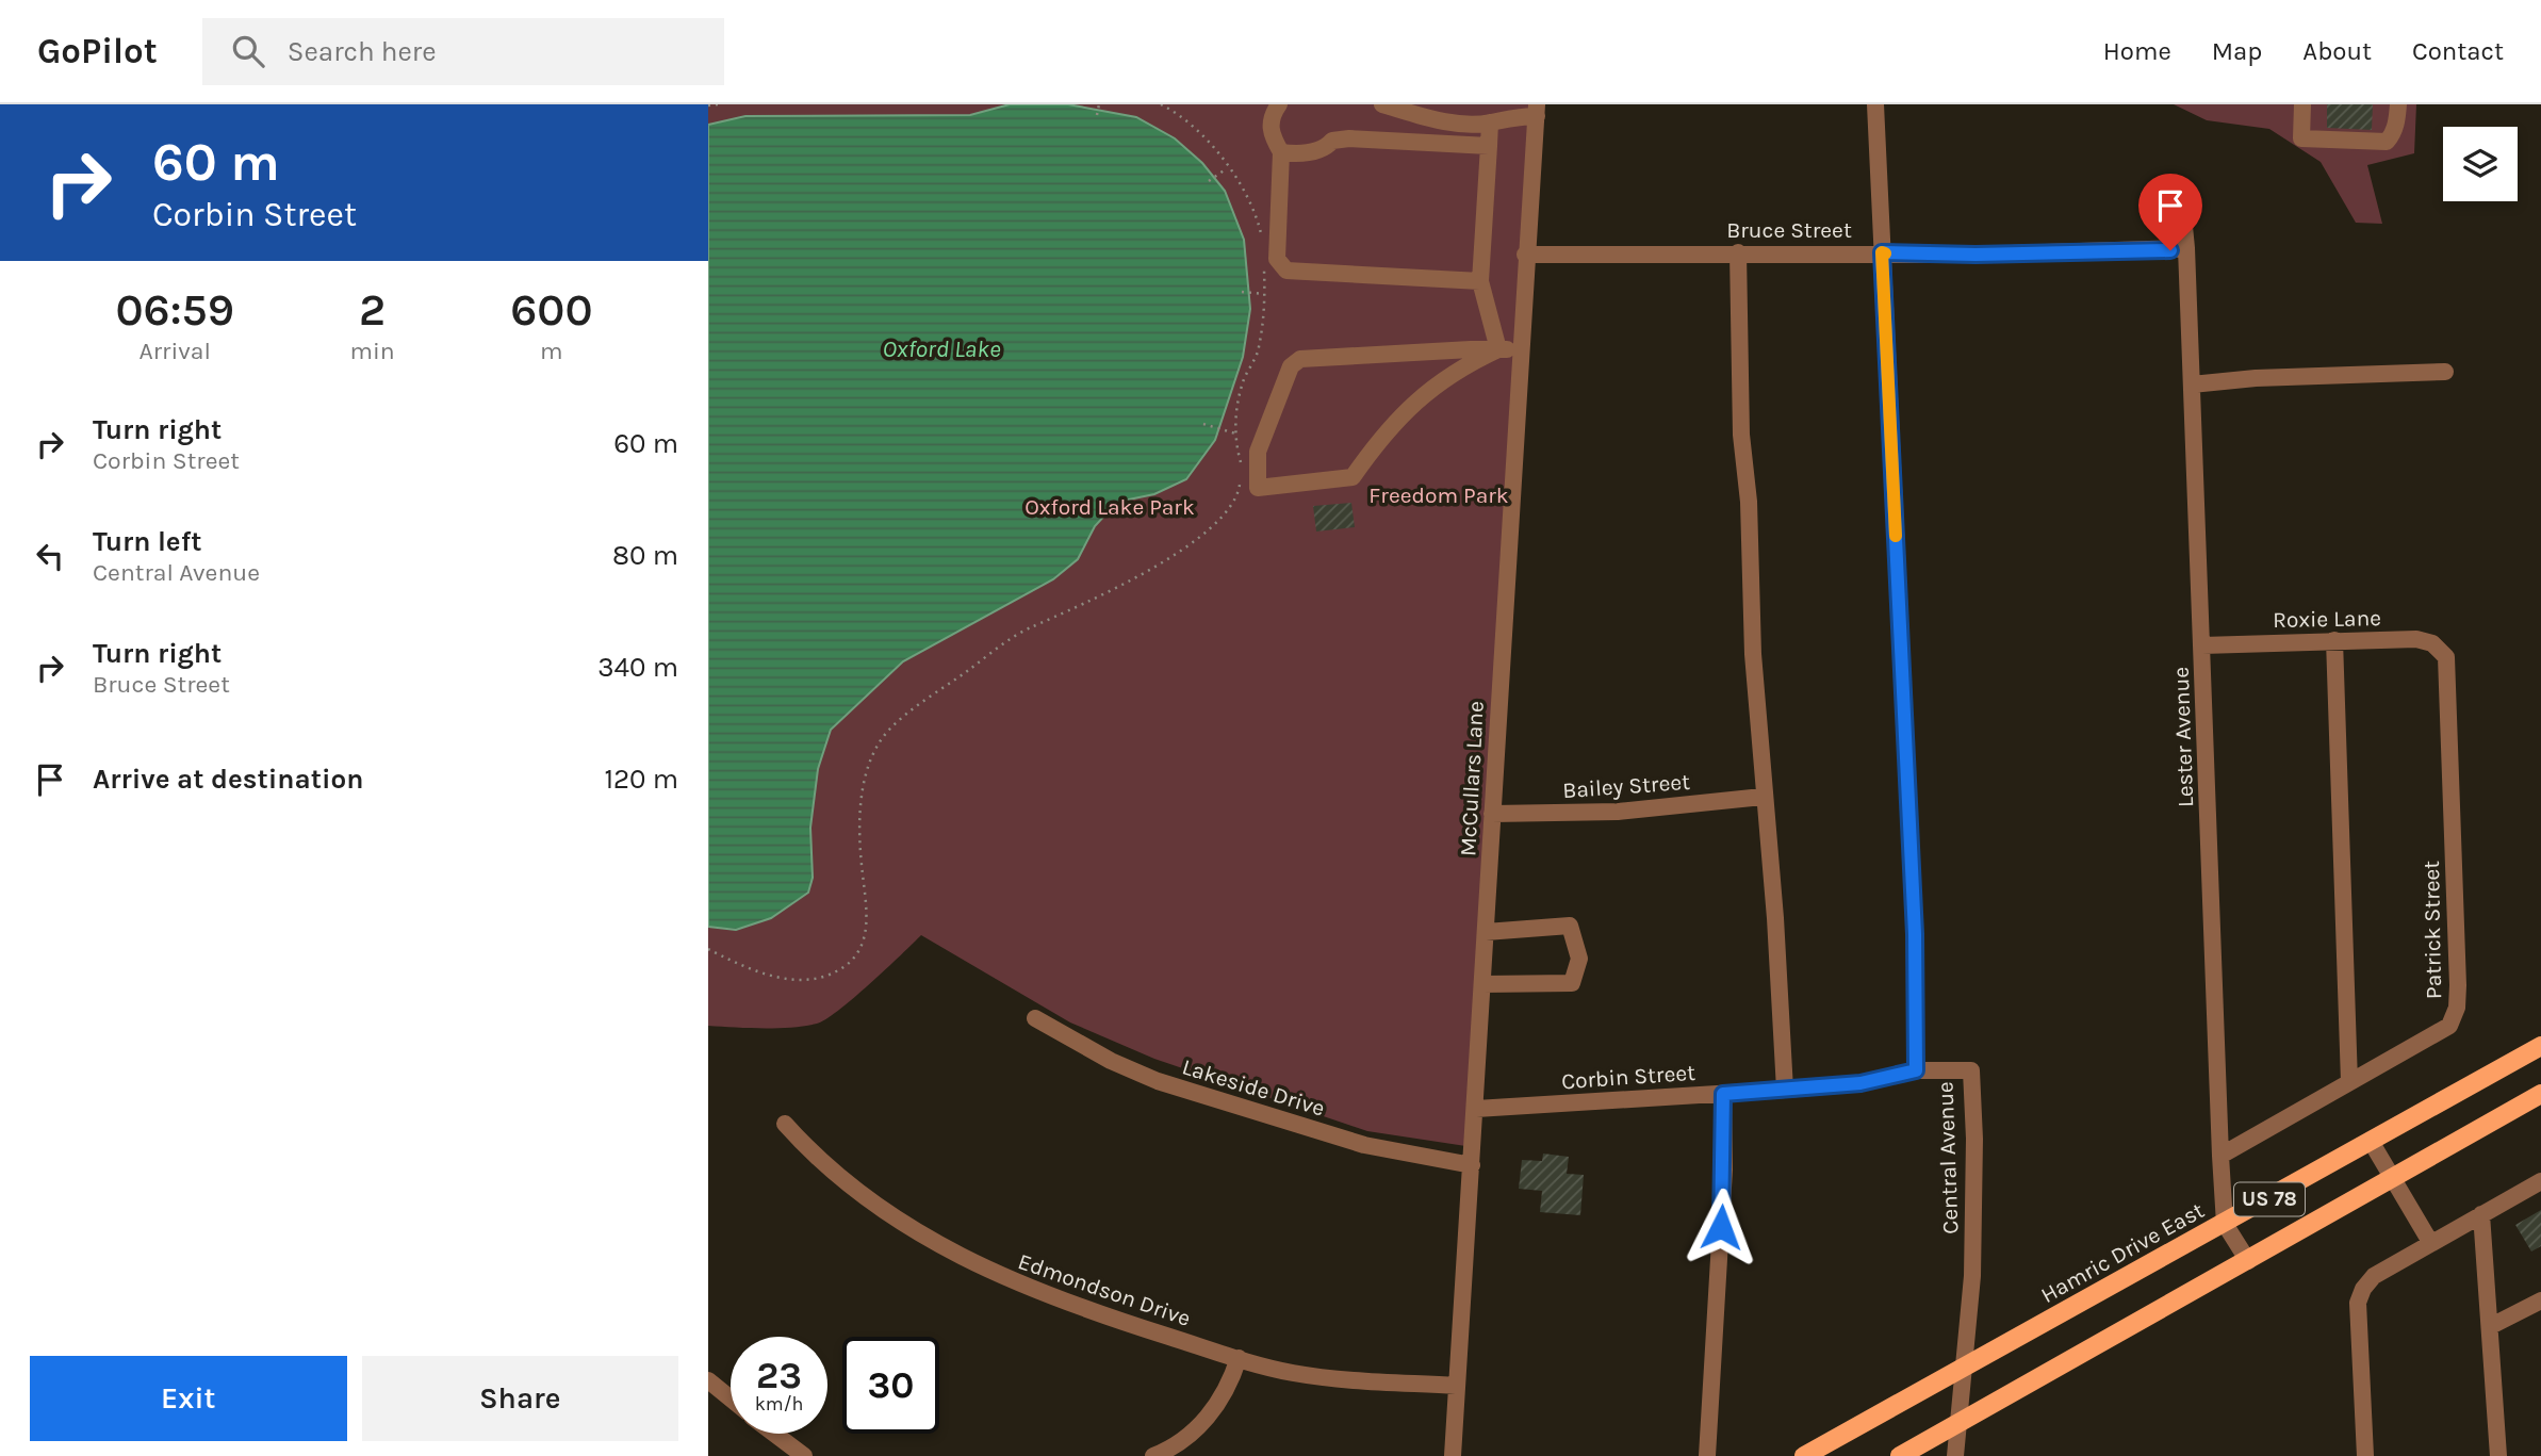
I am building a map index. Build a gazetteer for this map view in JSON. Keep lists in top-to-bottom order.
{
  "streets": {
    "main road": ["US 78", "Hamric Drive East"],
    "street": [
      "Bruce Street",
      "Roxie Lane",
      "Lester Avenue",
      "McCullars Lane",
      "Bailey Street",
      "Patrick Street",
      "Corbin Street",
      "Lakeside Drive",
      "Central Avenue",
      "Edmondson Drive"
    ]
  },
  "crossings": [
    ["Bruce Street", "Lester Avenue"],
    ["Bruce Street", "McCullars Lane"],
    ["Bruce Street", "Central Avenue"],
    ["Roxie Lane", "Lester Avenue"],
    ["Roxie Lane", "Patrick Street"],
    ["Lester Avenue", "Patrick Street"],
    ["Lester Avenue", "US 78"],
    ["Lester Avenue", "Hamric Drive East"],
    ["McCullars Lane", "Bailey Street"],
    ["McCullars Lane", "Corbin Street"],
    ["McCullars Lane", "Lakeside Drive"],
    ["McCullars Lane", "Edmondson Drive"],
    ["Corbin Street", "Central Avenue"],
    ["Central Avenue", "US 78"],
    ["Central Avenue", "Hamric Drive East"]
  ],
  "water": ["Oxford Lake"],
  "parks": ["Freedom Park", "Oxford Lake Park"],
  "page": {
    "header": "GoPilot",
    "search": "Search here",
    "nav": [
      "Home",
      "Map",
      "About",
      "Contact"
    ],
    "turn": ["60 m", "Corbin Street"],
    "eta": [
      "06:59",
      "Arrival",
      "2",
      "min",
      "600",
      "m"
    ],
    "list": [
      {
        "name": "Turn right",
        "note": "Corbin Street",
        "value": "60 m"
      },
      {
        "name": "Turn left",
        "note": "Central Avenue",
        "value": "80 m"
      },
      {
        "name": "Turn right",
        "note": "Bruce Street",
        "value": "340 m"
      },
      {
        "name": "Arrive at destination",
        "value": "120 m"
      }
    ],
    "speed": "23 km/h",
    "limit": "30",
    "buttons": ["Exit", "Share"]
  }
}
